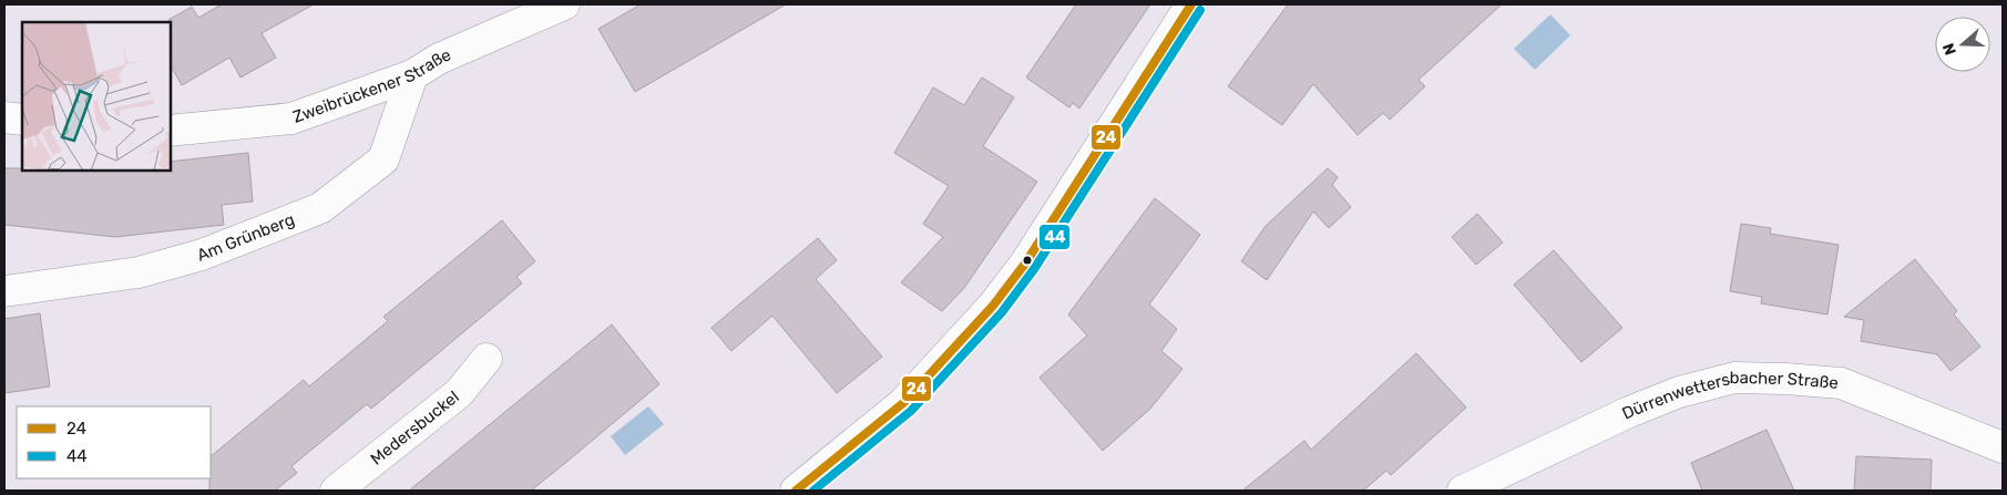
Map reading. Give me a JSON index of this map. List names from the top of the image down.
{
  "streets": {
    "street": [
      "Zweibrückener Straße",
      "Am Grünberg",
      "Dürrenwettersbacher Straße",
      "Medersbuckel"
    ]
  },
  "crossings": [
    ["Zweibrückener Straße", "Am Grünberg"]
  ],
  "lines": ["transit line 24", "transit line 44"],
  "legend": ["24", "44"],
  "north": "left"
}
